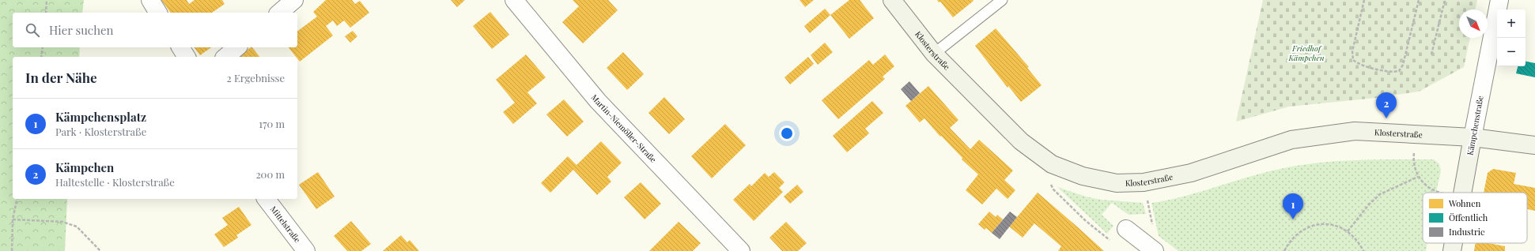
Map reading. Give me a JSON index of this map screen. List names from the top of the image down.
{
  "streets": {
    "main road": ["Klosterstraße", "Kämpchenstraße"],
    "street": ["Martin-Niemöller-Straße", "Mittelstraße"]
  },
  "crossings": [
    ["Klosterstraße", "Kämpchenstraße"]
  ],
  "parks": ["Friedhof Kämpchen"],
  "legend": ["Wohnen", "Öffentlich", "Industrie"],
  "north": "bottom right",
  "page": {
    "map_buttons": ["+", "−"],
    "search": "Hier suchen",
    "heading": ["In der Nähe", "2 Ergebnisse"],
    "pins": ["2", "1"],
    "list": [
      {
        "mark": "1",
        "name": "Kämpchensplatz",
        "note": "Park · Klosterstraße",
        "value": "170 m"
      },
      {
        "mark": "2",
        "name": "Kämpchen",
        "note": "Haltestelle · Klosterstraße",
        "value": "200 m"
      }
    ]
  }
}
